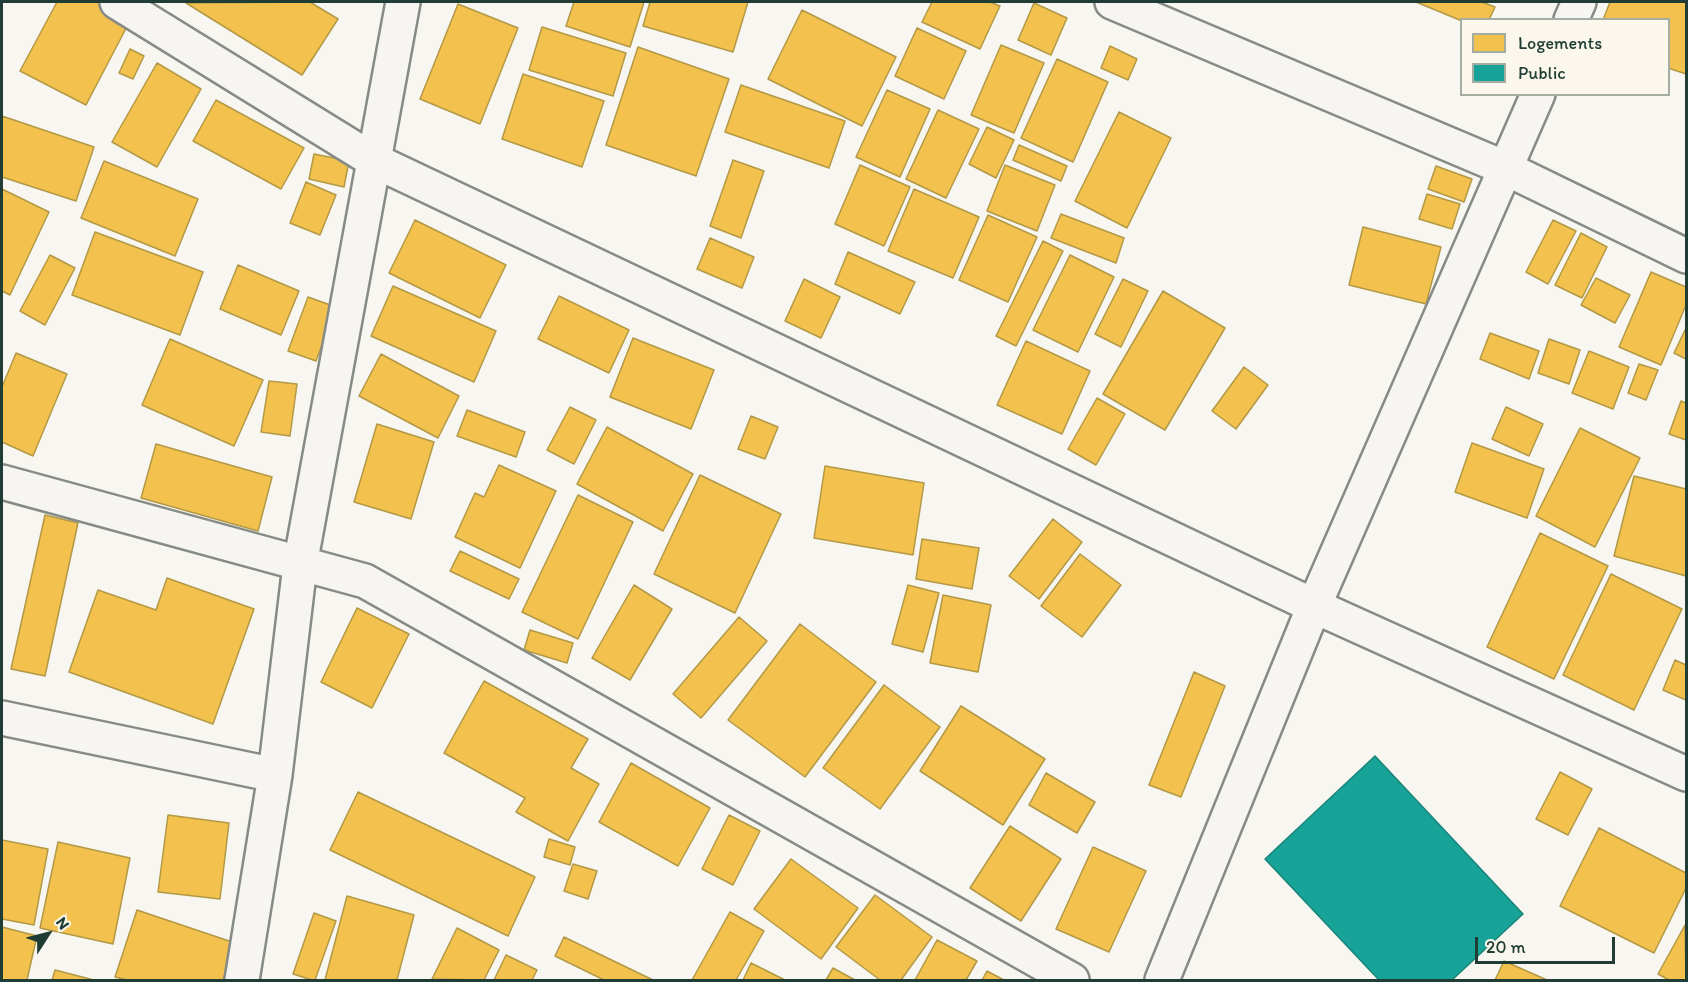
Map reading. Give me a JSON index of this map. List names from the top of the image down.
{
  "legend": ["Logements", "Public"],
  "scale_bar": "20 m",
  "north": "top right"
}
